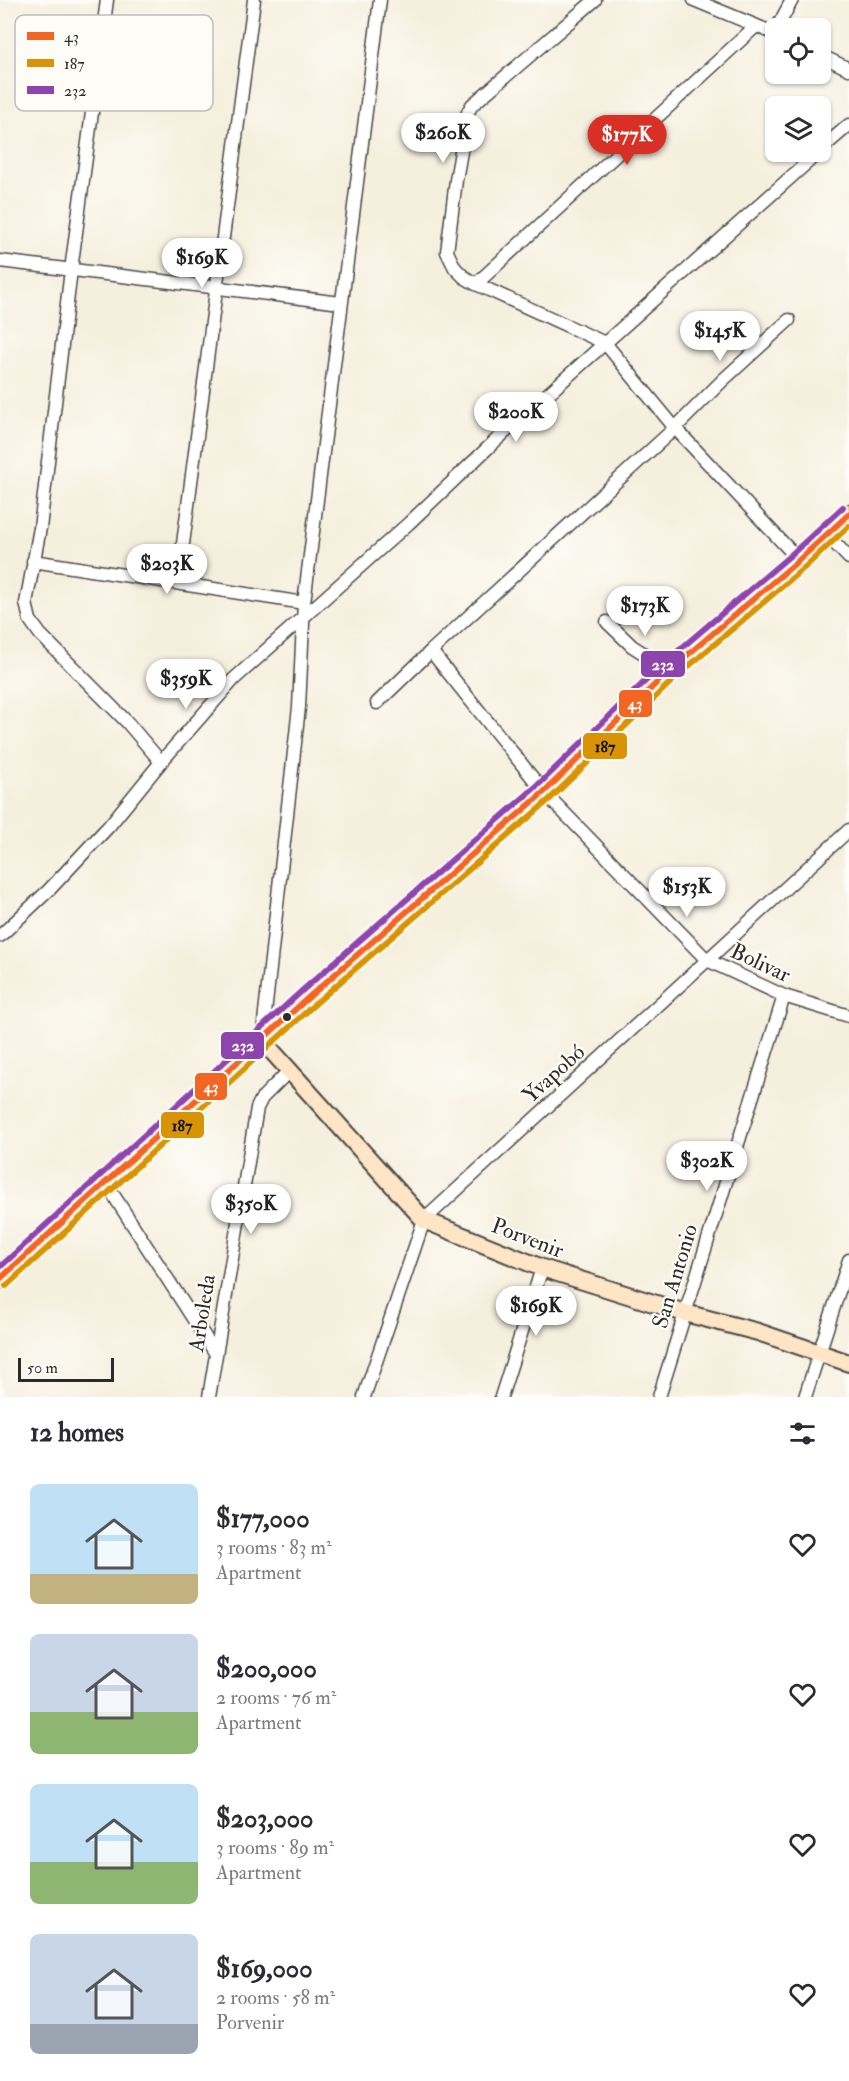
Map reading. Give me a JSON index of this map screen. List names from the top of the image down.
{
  "streets": {
    "street": [
      "Bolivar",
      "Yvapobó",
      "Porvenir",
      "San Antonio",
      "Arboleda"
    ]
  },
  "crossings": [
    ["Bolivar", "Yvapobó"],
    ["Bolivar", "San Antonio"],
    ["Yvapobó", "Porvenir"],
    ["Porvenir", "San Antonio"],
    ["Porvenir", "Arboleda"]
  ],
  "lines": ["transit line 232", "transit line 43", "transit line 187"],
  "legend": ["43", "187", "232"],
  "scale_bar": "50 m",
  "page": {
    "price": [
      "$260K",
      "$177K",
      "$169K",
      "$145K",
      "$200K",
      "$203K",
      "$173K",
      "$359K",
      "$153K",
      "$302K",
      "$350K",
      "$169K"
    ],
    "scale": "50 m",
    "heading": "12 homes",
    "list": [
      {
        "name": "$177,000",
        "note": "3 rooms · 83 m² · Apartment"
      },
      {
        "name": "$200,000",
        "note": "2 rooms · 76 m² · Apartment"
      },
      {
        "name": "$203,000",
        "note": "3 rooms · 89 m² · Apartment"
      },
      {
        "name": "$169,000",
        "note": "2 rooms · 58 m² · Porvenir"
      }
    ]
  }
}
